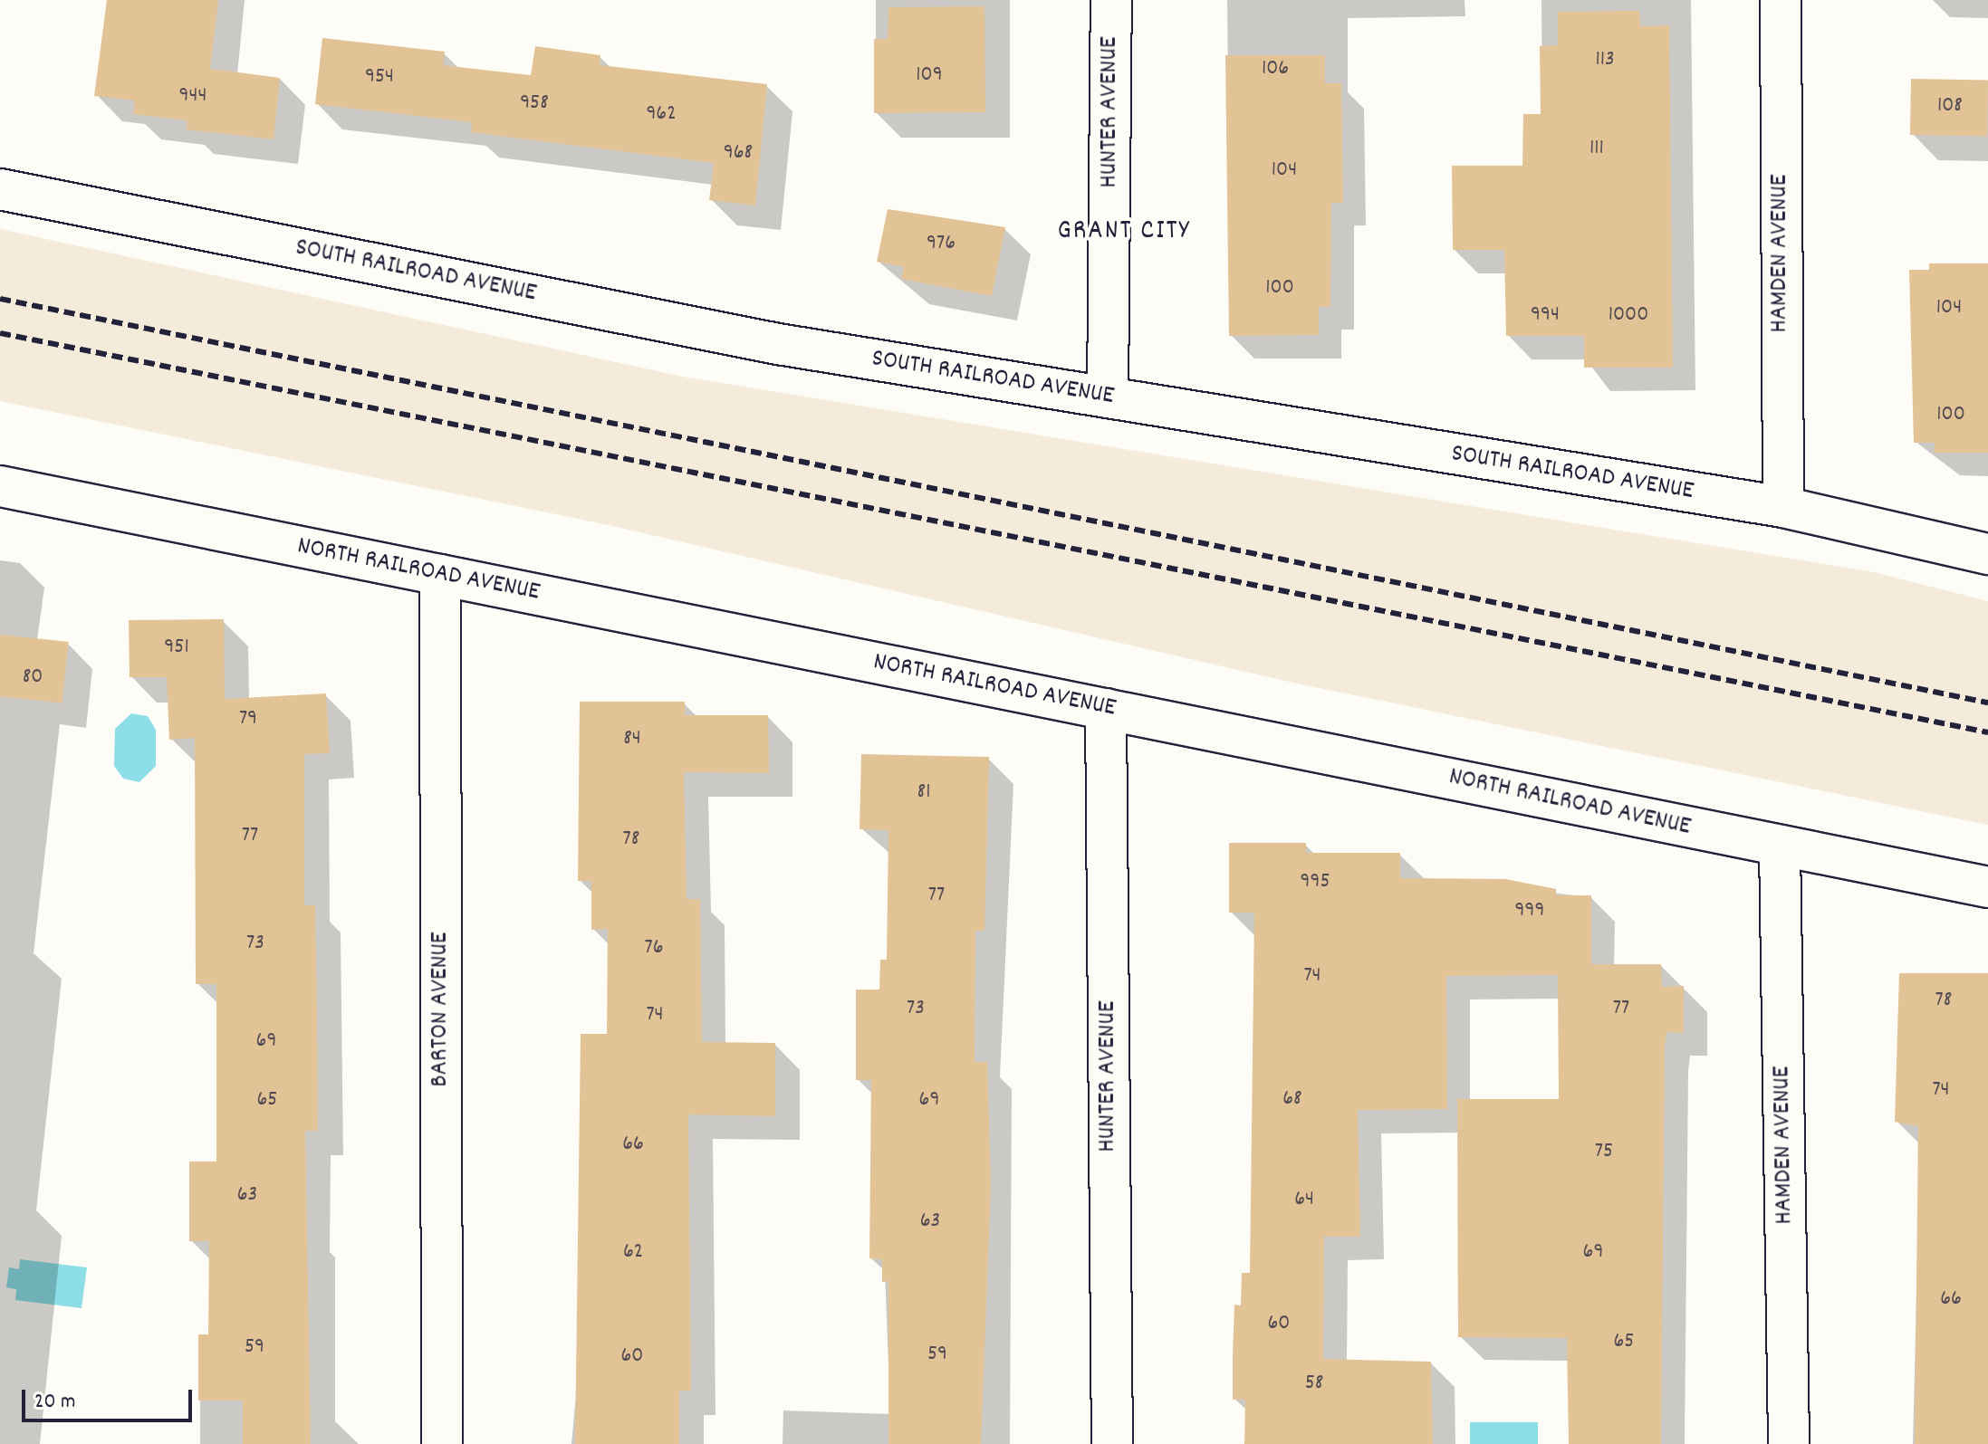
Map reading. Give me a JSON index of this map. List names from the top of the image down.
{
  "streets": {
    "street": [
      "HUNTER AVENUE",
      "HAMDEN AVENUE",
      "SOUTH RAILROAD AVENUE",
      "NORTH RAILROAD AVENUE",
      "BARTON AVENUE"
    ]
  },
  "crossings": [
    ["HUNTER AVENUE", "SOUTH RAILROAD AVENUE"],
    ["HUNTER AVENUE", "NORTH RAILROAD AVENUE"],
    ["HAMDEN AVENUE", "SOUTH RAILROAD AVENUE"],
    ["HAMDEN AVENUE", "NORTH RAILROAD AVENUE"],
    ["NORTH RAILROAD AVENUE", "BARTON AVENUE"]
  ],
  "districts": ["GRANT CITY"],
  "house_numbers": [
    "113",
    "106",
    "109",
    "954",
    "944",
    "958",
    "108",
    "962",
    "111",
    "968",
    "104",
    "976",
    "100",
    "104",
    "994",
    "1000",
    "100",
    "951",
    "80",
    "79",
    "84",
    "81",
    "77",
    "78",
    "995",
    "77",
    "999",
    "73",
    "76",
    "74",
    "78",
    "73",
    "77",
    "74",
    "69",
    "74",
    "68",
    "65",
    "69",
    "66",
    "75",
    "63",
    "64",
    "63",
    "62",
    "69",
    "66",
    "60",
    "65",
    "59",
    "59",
    "60",
    "58"
  ],
  "scale_bar": "20 m"
}
